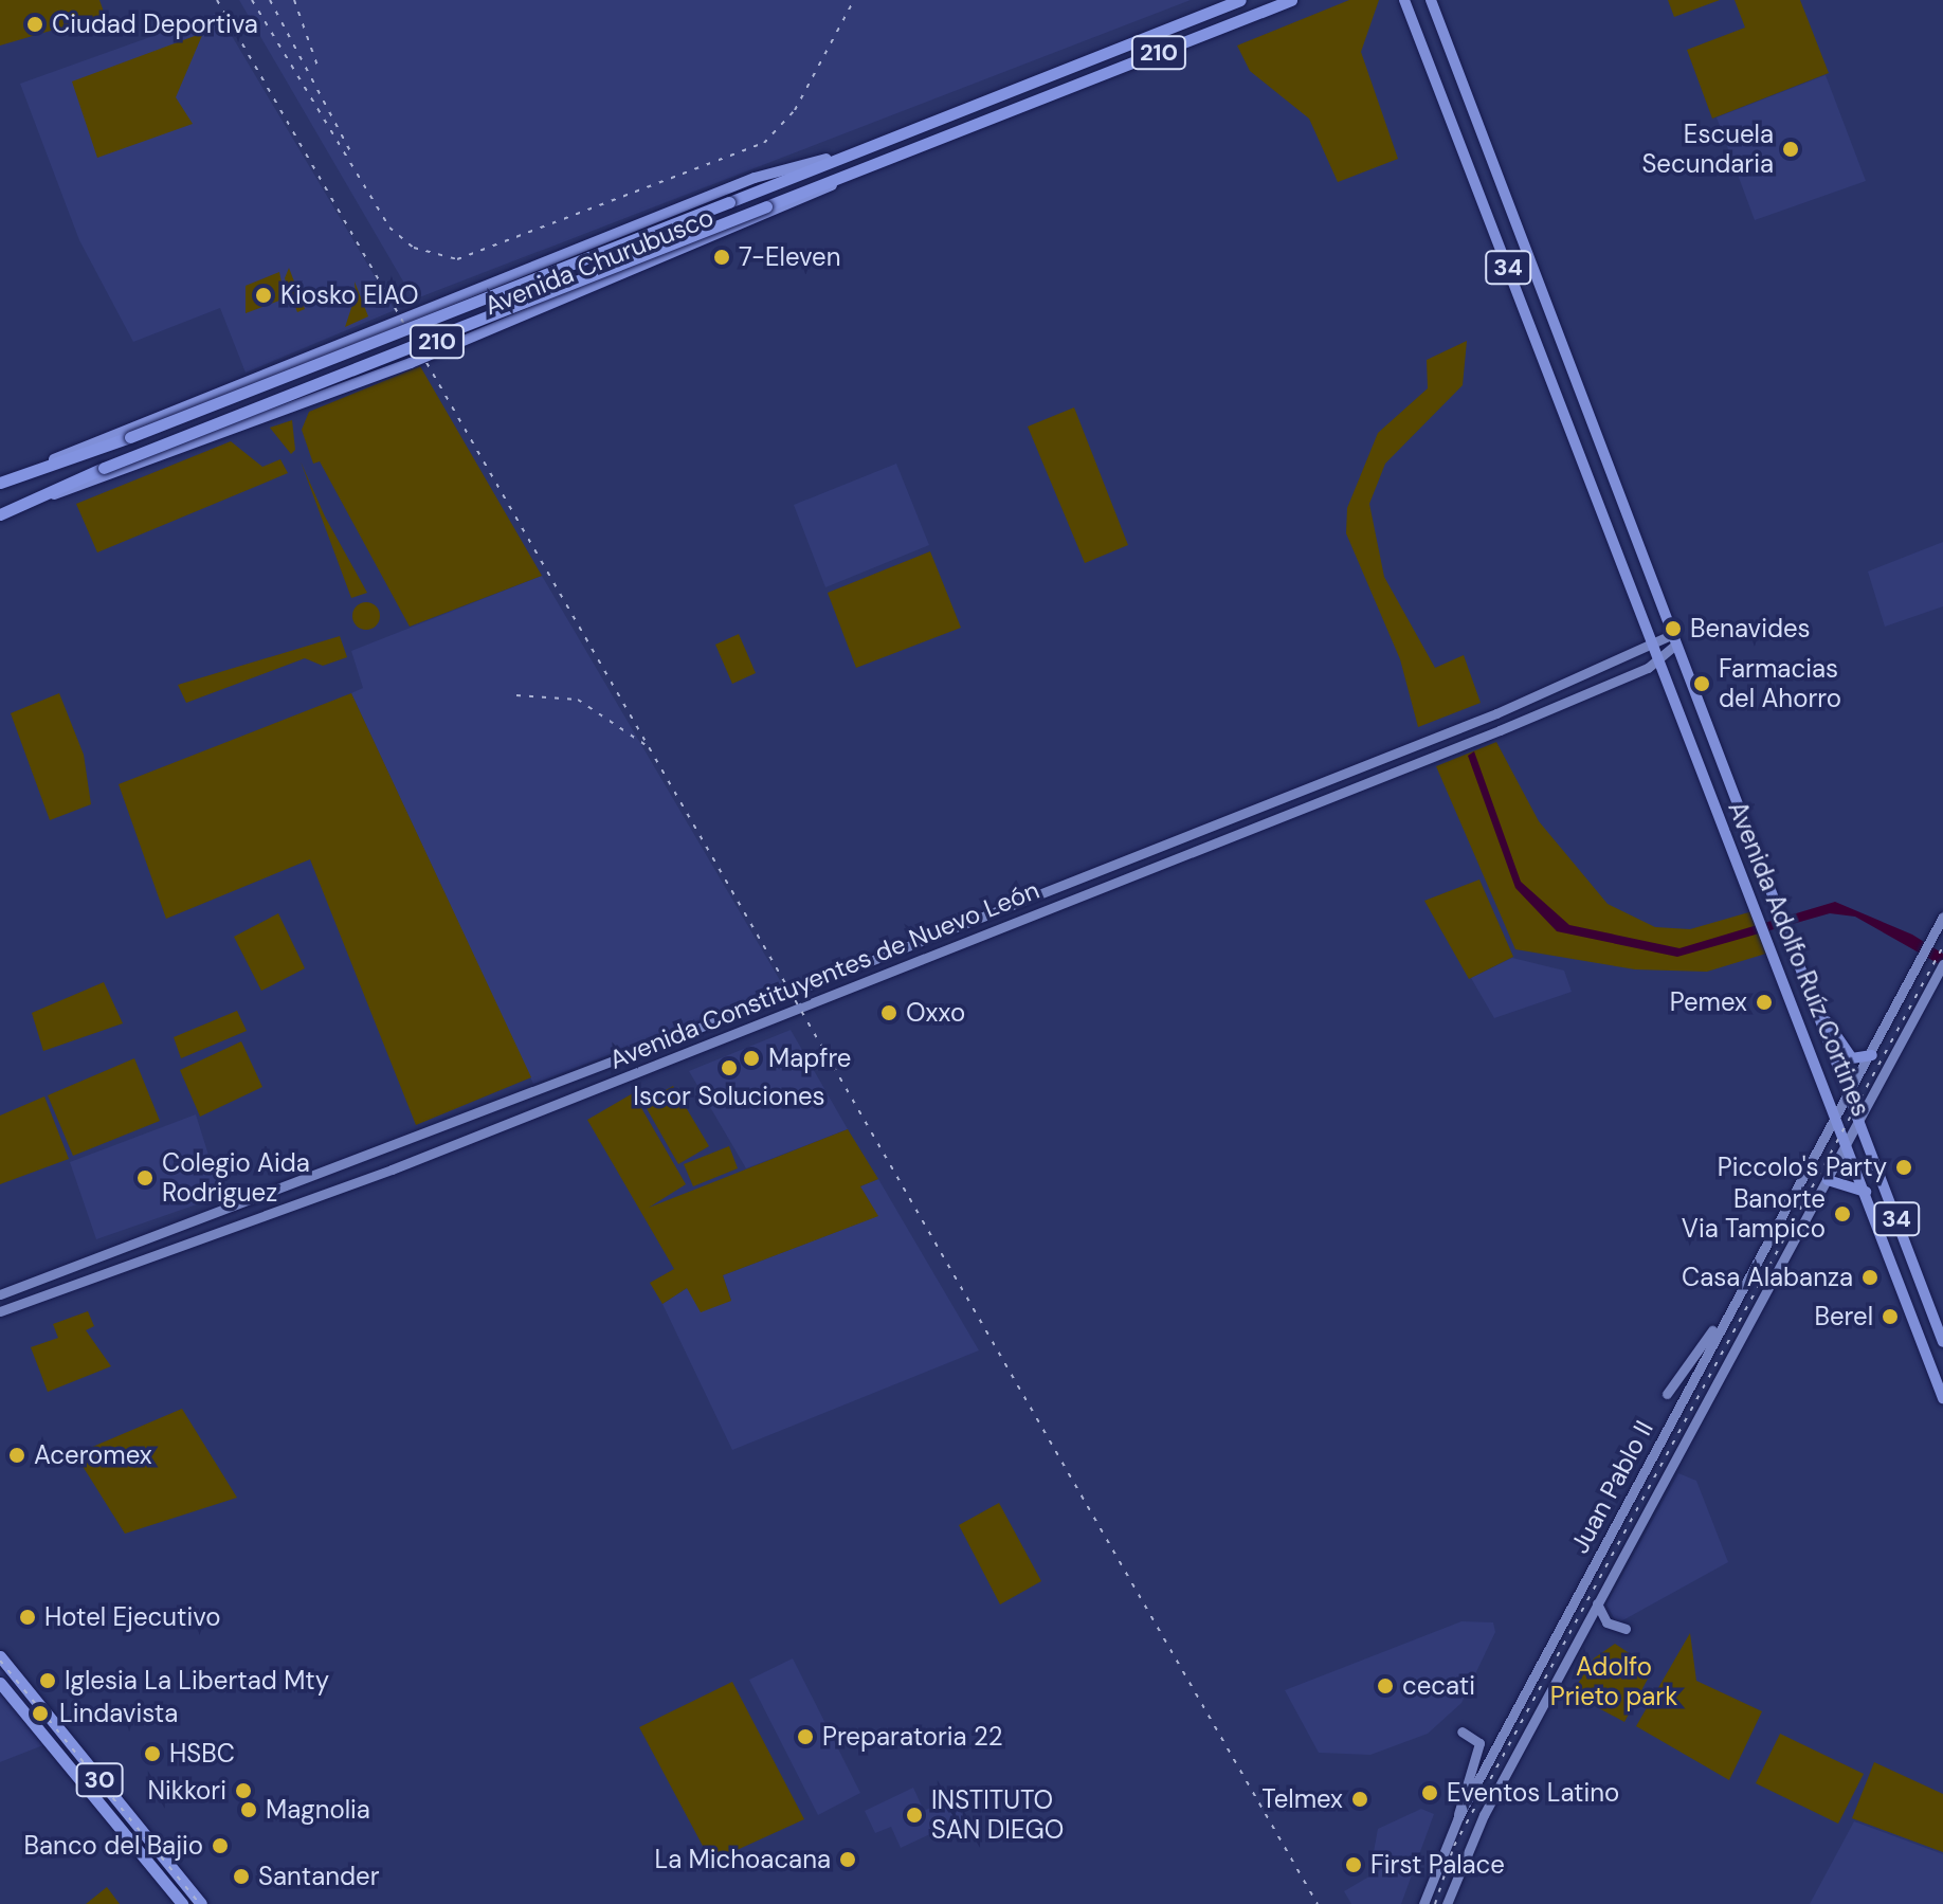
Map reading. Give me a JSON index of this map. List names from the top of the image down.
{
  "streets": {
    "highway": ["210", "Avenida Churubusco", "30"],
    "main road": [
      "34",
      "Avenida Adolfo Ruíz Cortines",
      "Avenida Constituyentes de Nuevo León",
      "Juan Pablo II"
    ]
  },
  "crossings": [
    ["Avenida Adolfo Ruíz Cortines", "Avenida Constituyentes de Nuevo León"],
    ["Avenida Adolfo Ruíz Cortines", "Juan Pablo II"]
  ],
  "parks": ["Adolfo Prieto park"],
  "places": [
    "Ciudad Deportiva",
    "Escuela Secundaria",
    "7-Eleven",
    "Kiosko EIAO",
    "Benavides",
    "Farmacias del Ahorro",
    "Pemex",
    "Oxxo",
    "Mapfre",
    "Iscor Soluciones",
    "Piccolo's Party",
    "Colegio Aida Rodriguez",
    "Banorte Via Tampico",
    "Casa Alabanza",
    "Berel",
    "Aceromex",
    "Hotel Ejecutivo",
    "Iglesia La Libertad Mty",
    "cecati",
    "Lindavista",
    "Preparatoria 22",
    "HSBC",
    "Nikkori",
    "Eventos Latino",
    "Telmex",
    "Magnolia",
    "INSTITUTO SAN DIEGO",
    "Banco del Bajio",
    "La Michoacana",
    "First Palace",
    "Santander"
  ]
}
